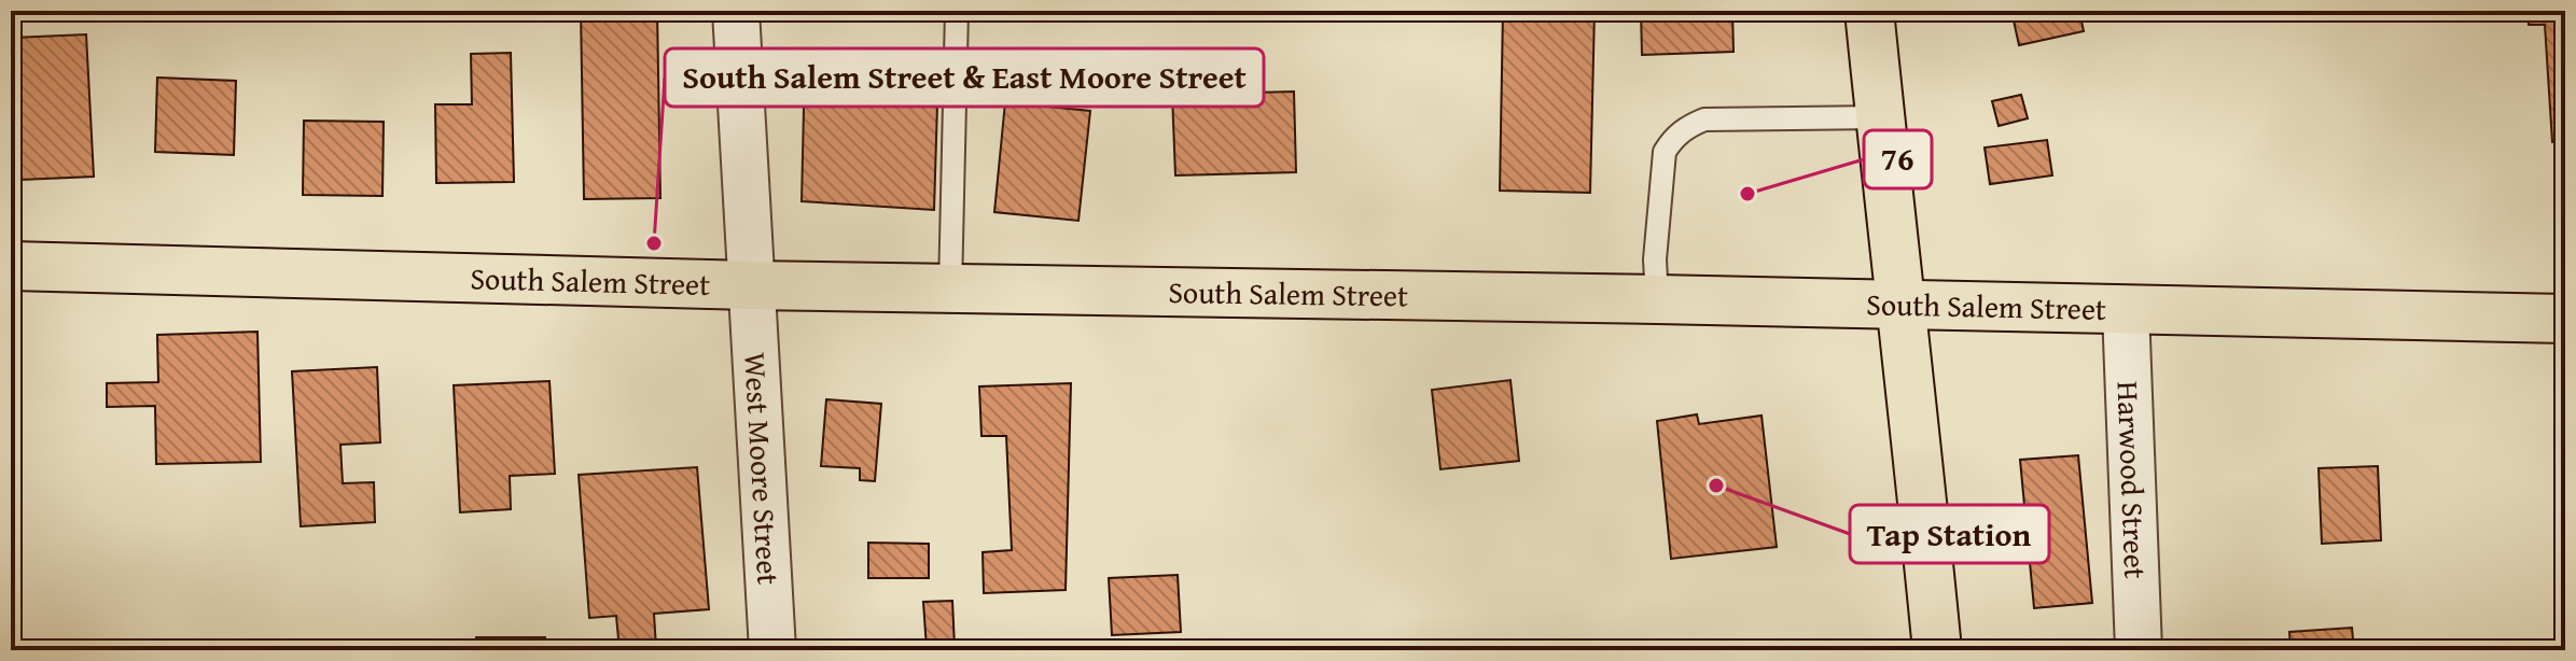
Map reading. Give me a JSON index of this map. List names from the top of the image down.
{
  "streets": {
    "main road": ["South Salem Street"],
    "street": ["West Moore Street", "Harwood Street"]
  },
  "crossings": [
    ["South Salem Street", "West Moore Street"],
    ["South Salem Street", "Harwood Street"]
  ],
  "places": ["76", "South Salem Street & East Moore Street", "Tap Station"]
}
